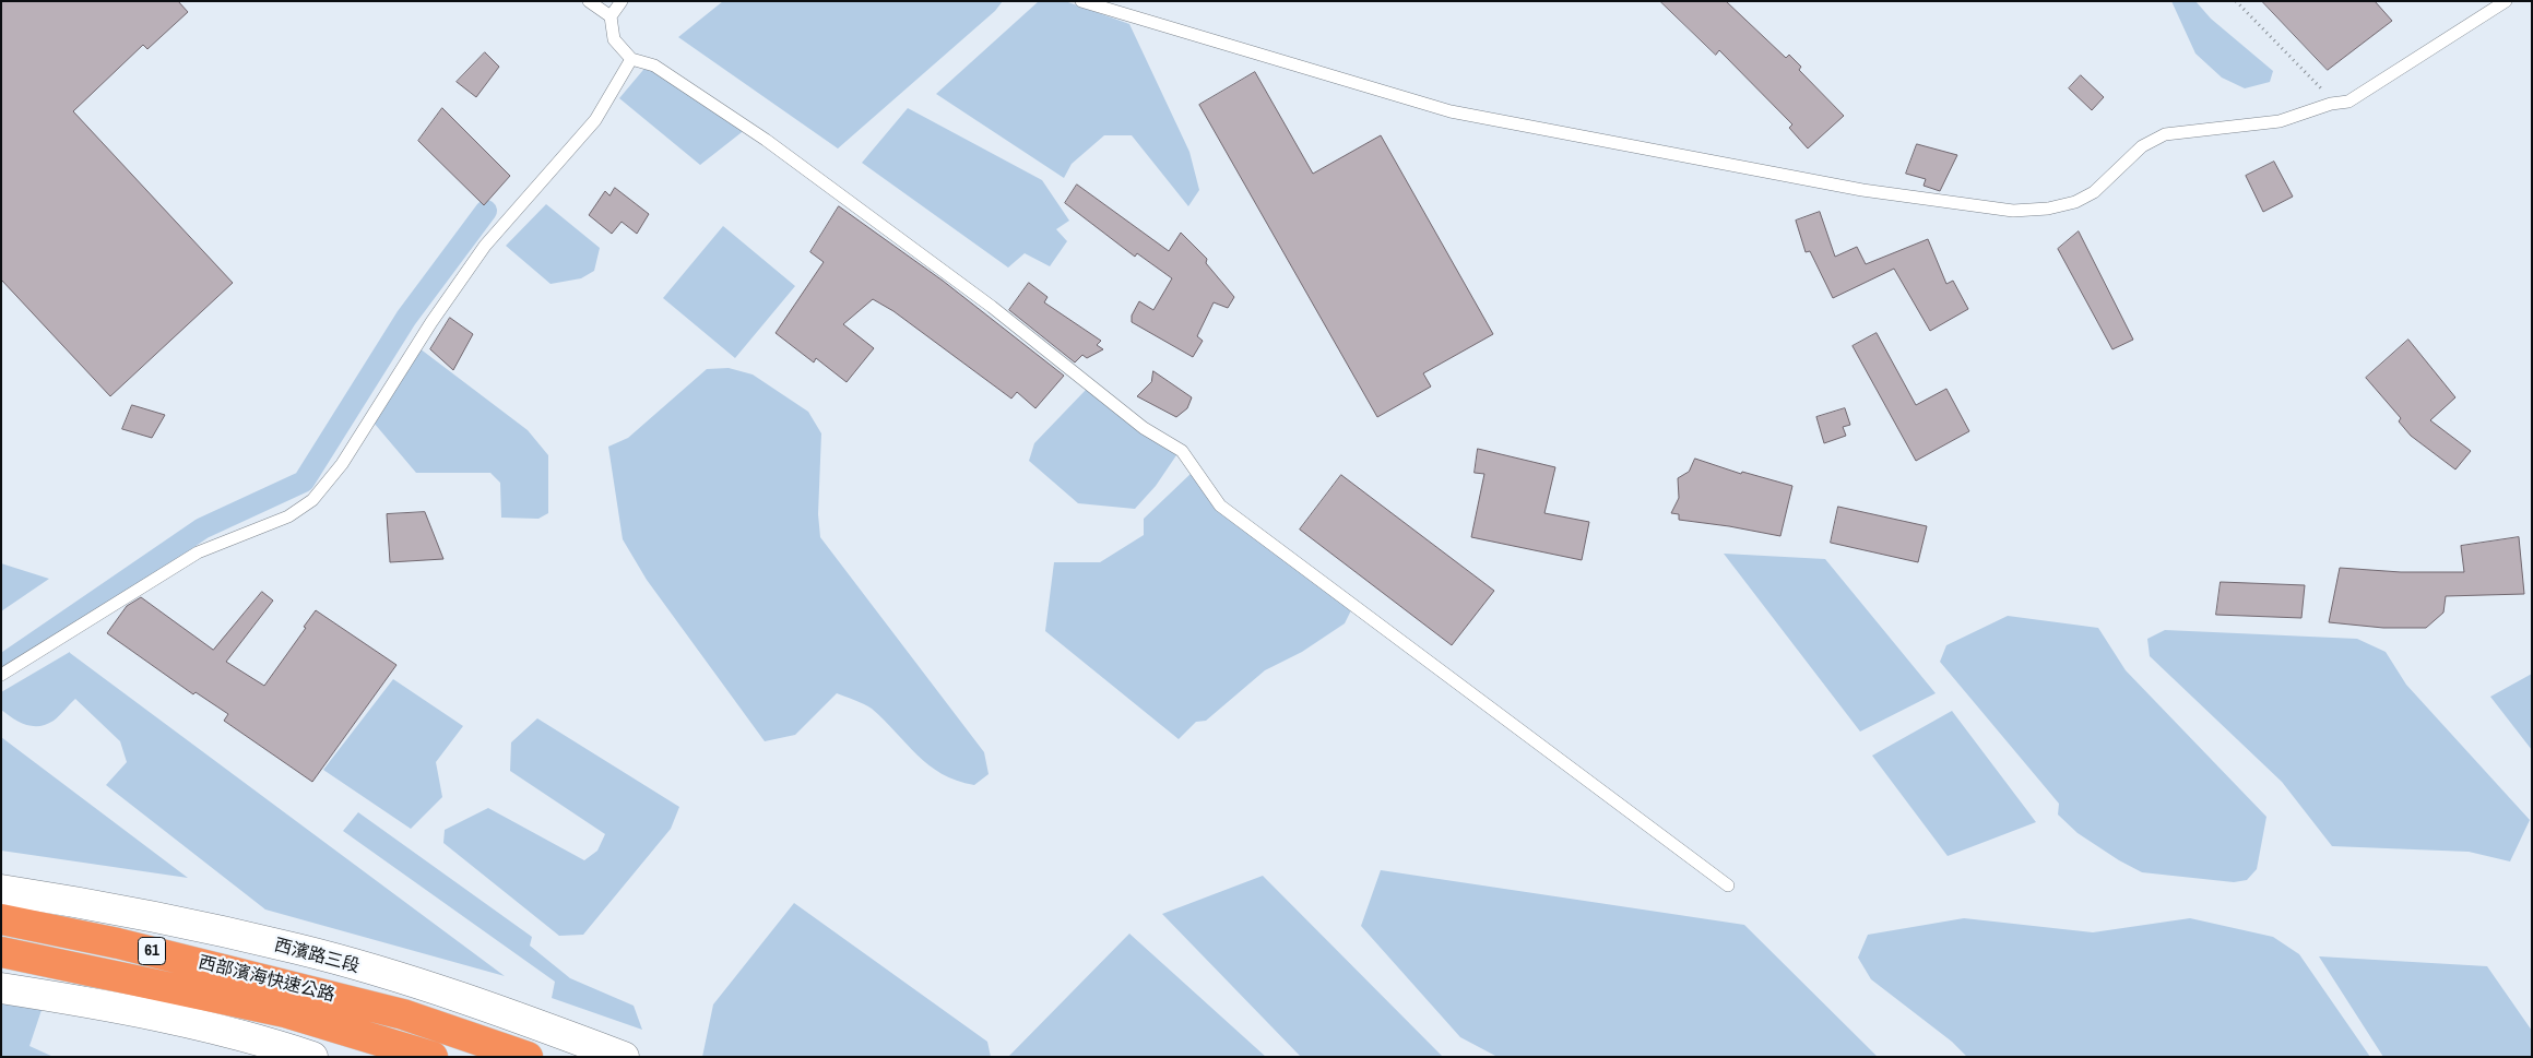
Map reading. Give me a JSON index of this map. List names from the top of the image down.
{
  "streets": {
    "highway": ["61", "西部濱海快速公路"],
    "street": ["西濱路三段"]
  }
}
